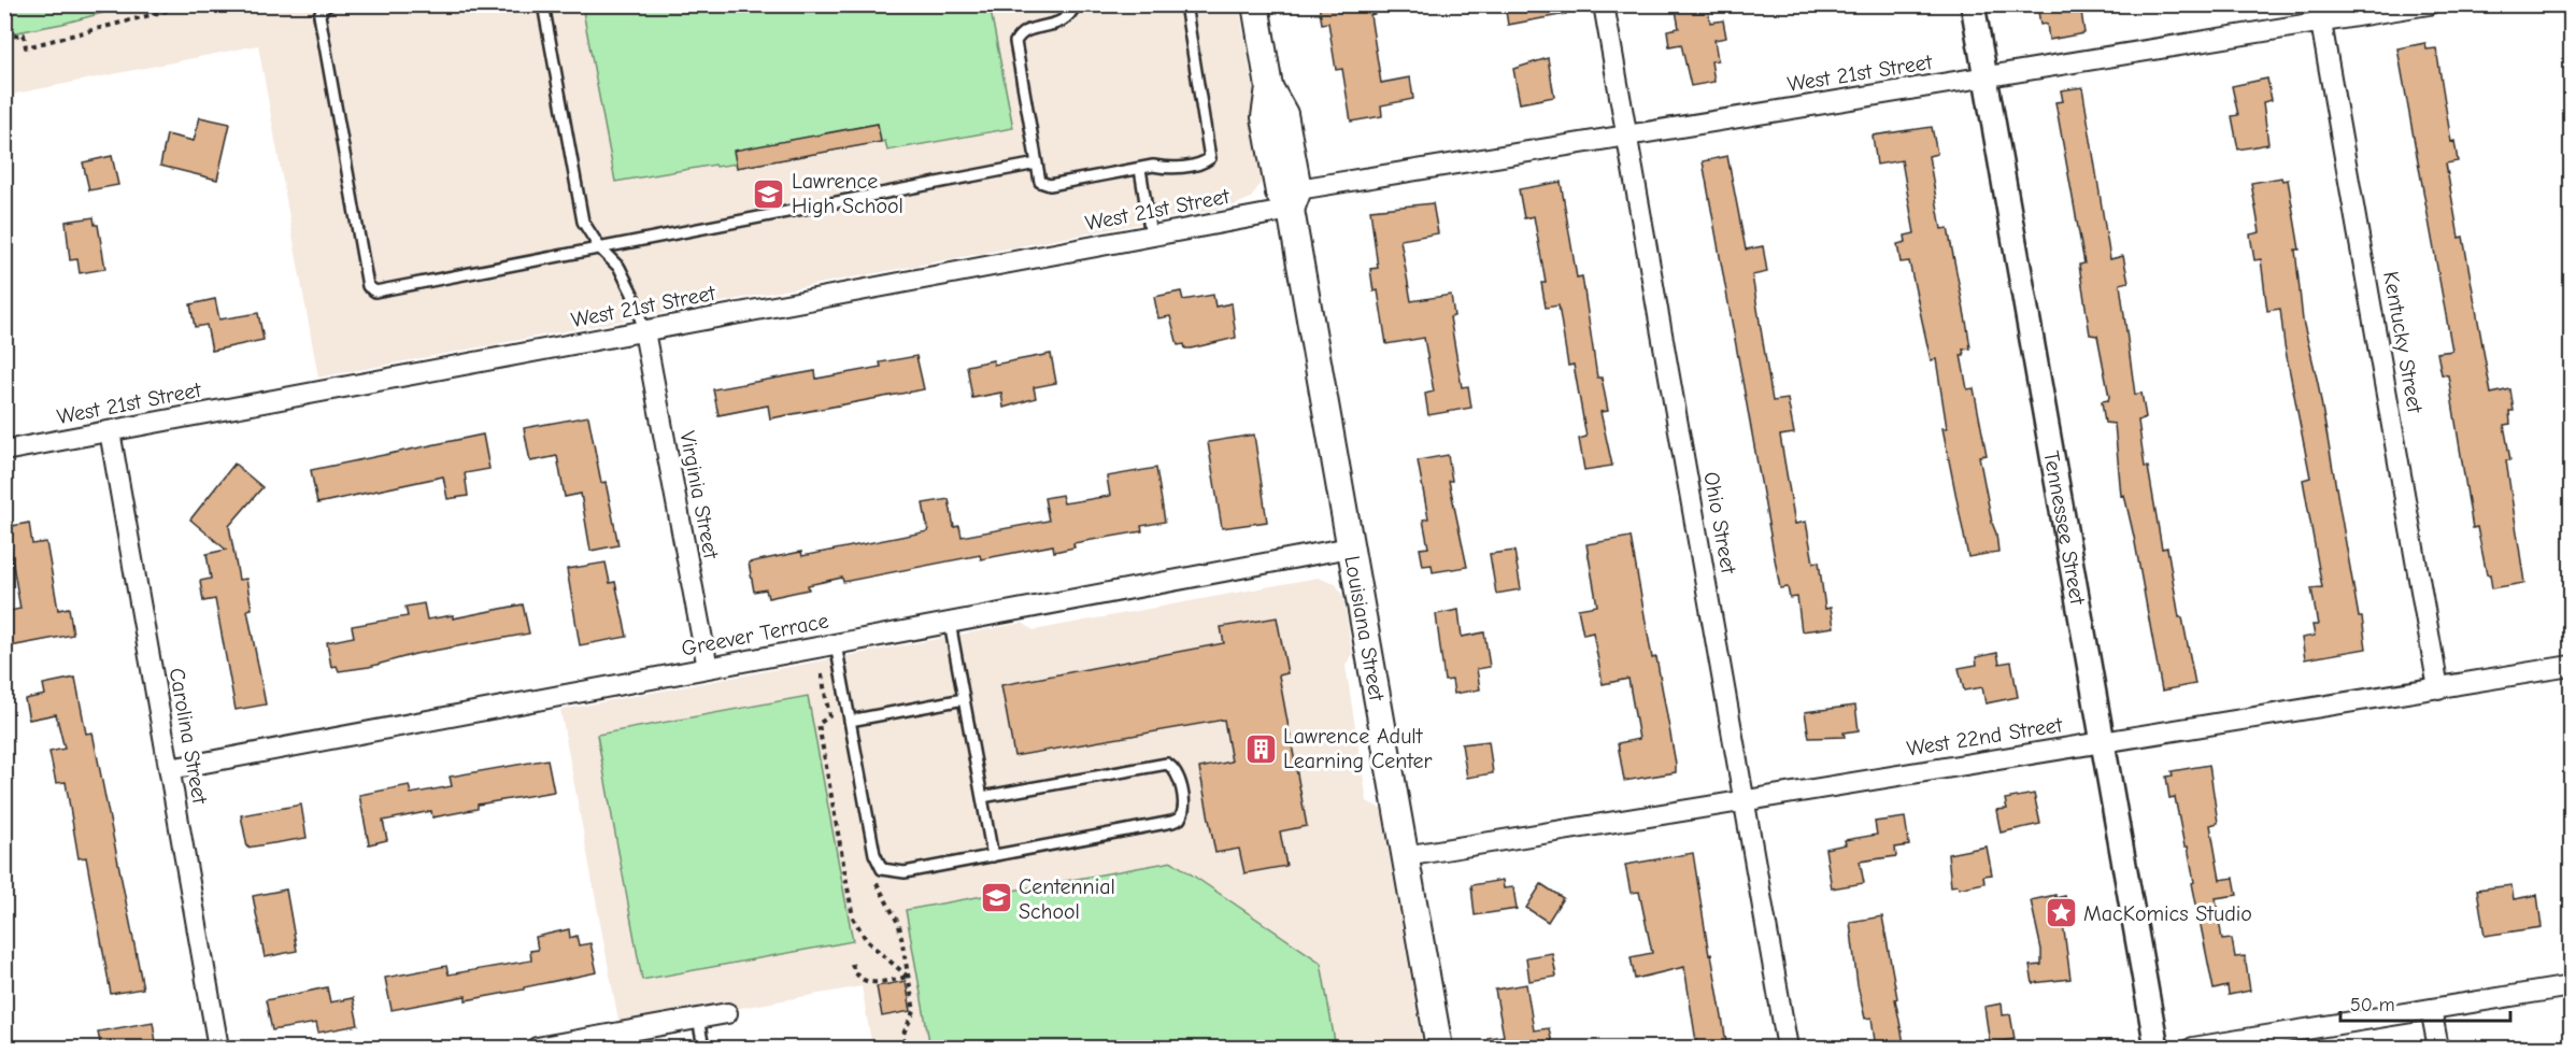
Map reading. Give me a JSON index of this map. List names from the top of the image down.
{
  "streets": {
    "main road": ["Louisiana Street"],
    "street": [
      "West 21st Street",
      "Kentucky Street",
      "Virginia Street",
      "Ohio Street",
      "Tennessee Street",
      "Greever Terrace",
      "Carolina Street",
      "West 22nd Street"
    ]
  },
  "crossings": [
    ["West 21st Street", "Kentucky Street"],
    ["West 21st Street", "Virginia Street"],
    ["West 21st Street", "Ohio Street"],
    ["West 21st Street", "Tennessee Street"],
    ["West 21st Street", "Louisiana Street"],
    ["West 21st Street", "Carolina Street"],
    ["Kentucky Street", "West 22nd Street"],
    ["Virginia Street", "Greever Terrace"],
    ["Ohio Street", "West 22nd Street"],
    ["Tennessee Street", "West 22nd Street"],
    ["Louisiana Street", "Greever Terrace"],
    ["Louisiana Street", "West 22nd Street"],
    ["Greever Terrace", "Carolina Street"]
  ],
  "places": {
    "school or university": ["Lawrence High School", "Centennial School"],
    "building": ["Lawrence Adult Learning Center"],
    "place": ["MacKomics Studio"]
  },
  "scale_bar": "50 m"
}
